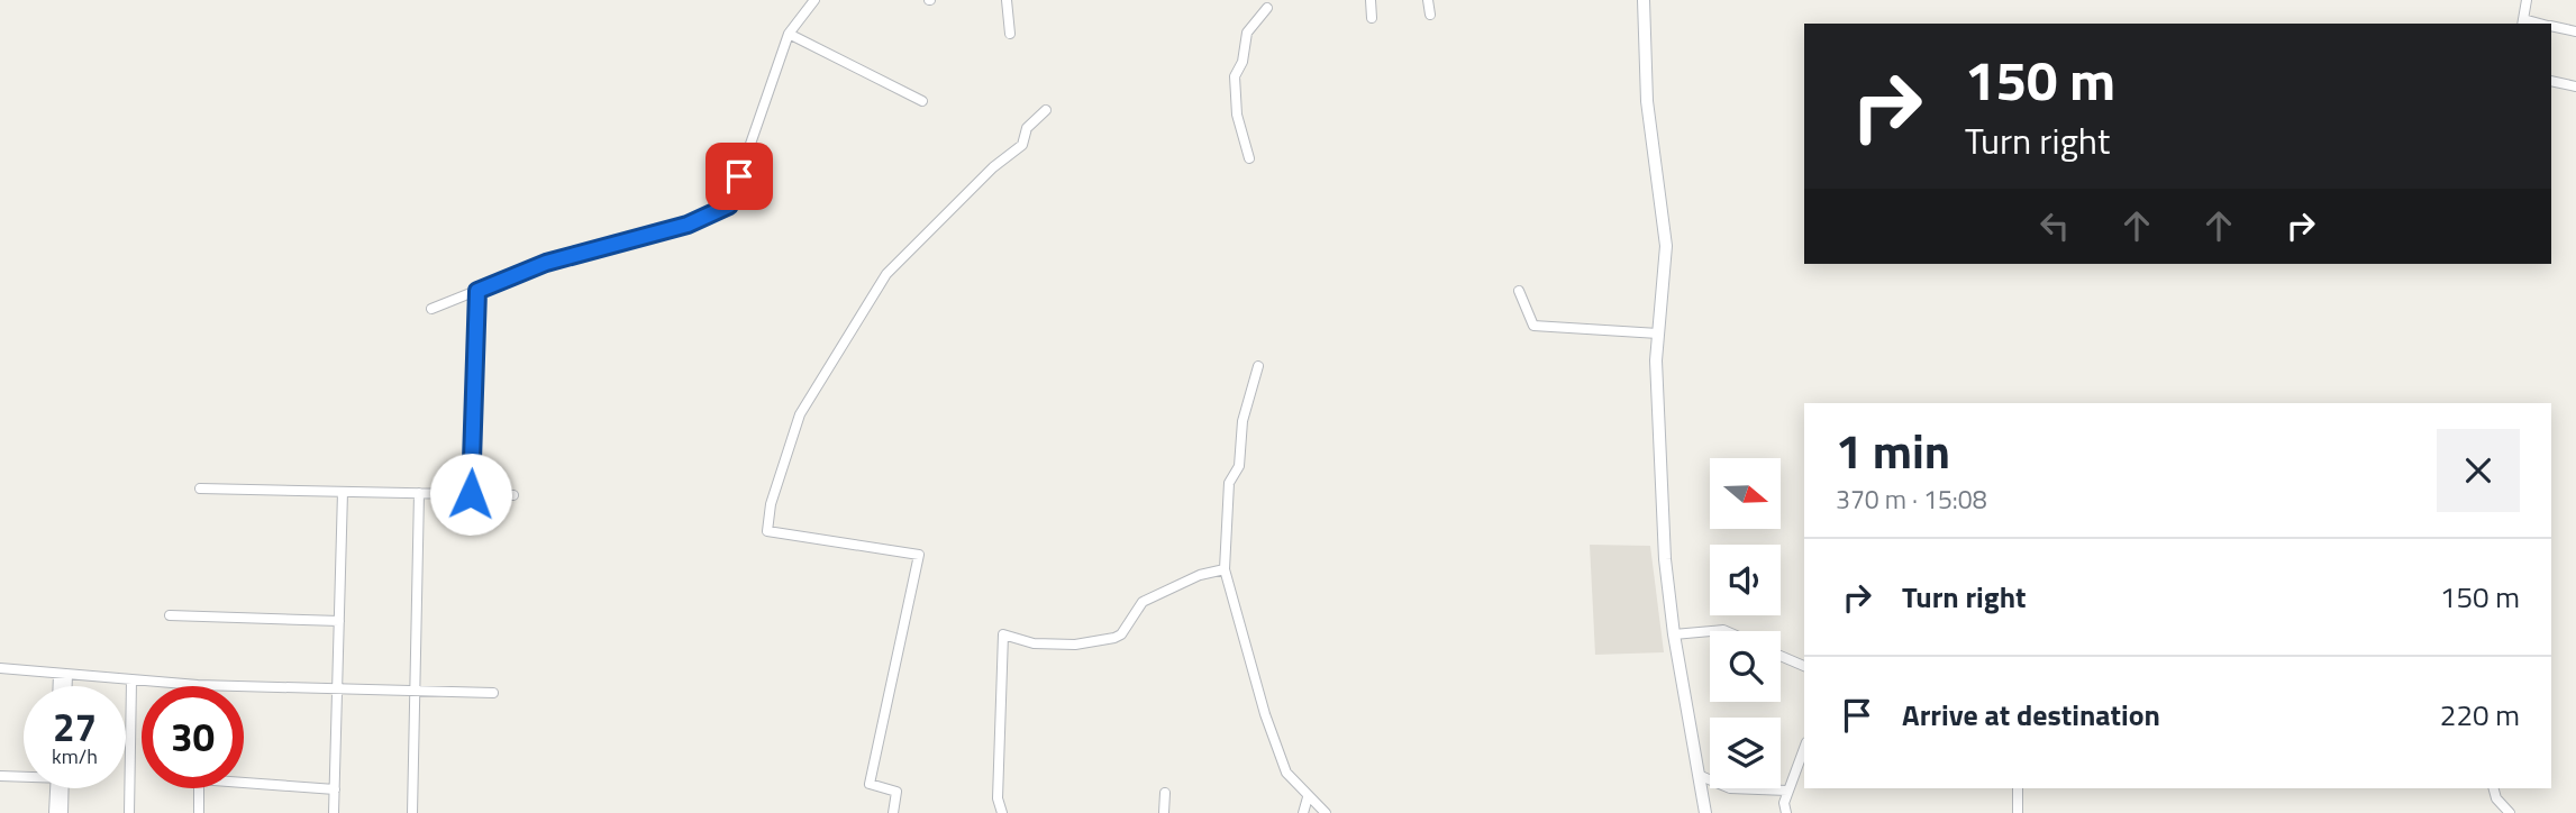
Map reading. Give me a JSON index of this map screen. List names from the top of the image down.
{
  "north": "right",
  "page": {
    "turn": ["150 m", "Turn right"],
    "heading": ["1 min", "370 m · 15:08"],
    "list": [
      {
        "name": "Turn right",
        "value": "150 m"
      },
      {
        "name": "Arrive at destination",
        "value": "220 m"
      }
    ],
    "speed": "27 km/h",
    "limit": "30"
  }
}
